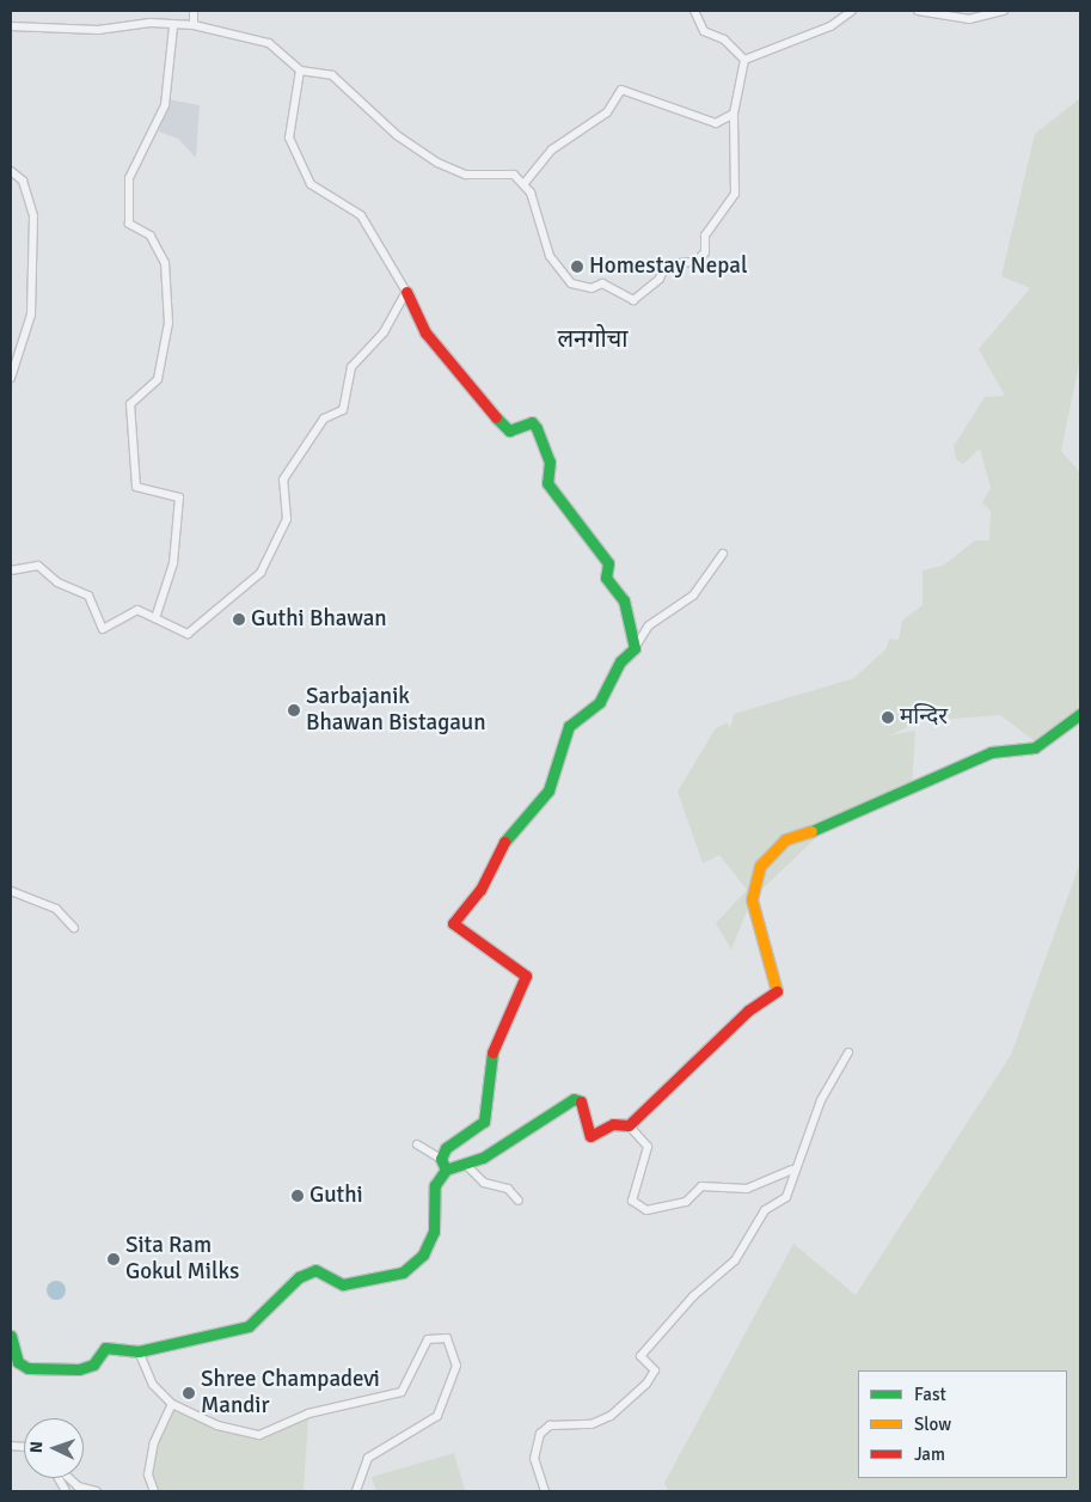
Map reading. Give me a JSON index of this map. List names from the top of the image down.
{
  "districts": ["लनगोचा"],
  "places": [
    "Homestay Nepal",
    "Guthi Bhawan",
    "Sarbajanik Bhawan Bistagaun",
    "मन्दिर",
    "Guthi",
    "Sita Ram Gokul Milks",
    "Shree Champadevi Mandir"
  ],
  "legend": ["Fast", "Slow", "Jam"],
  "north": "left"
}
